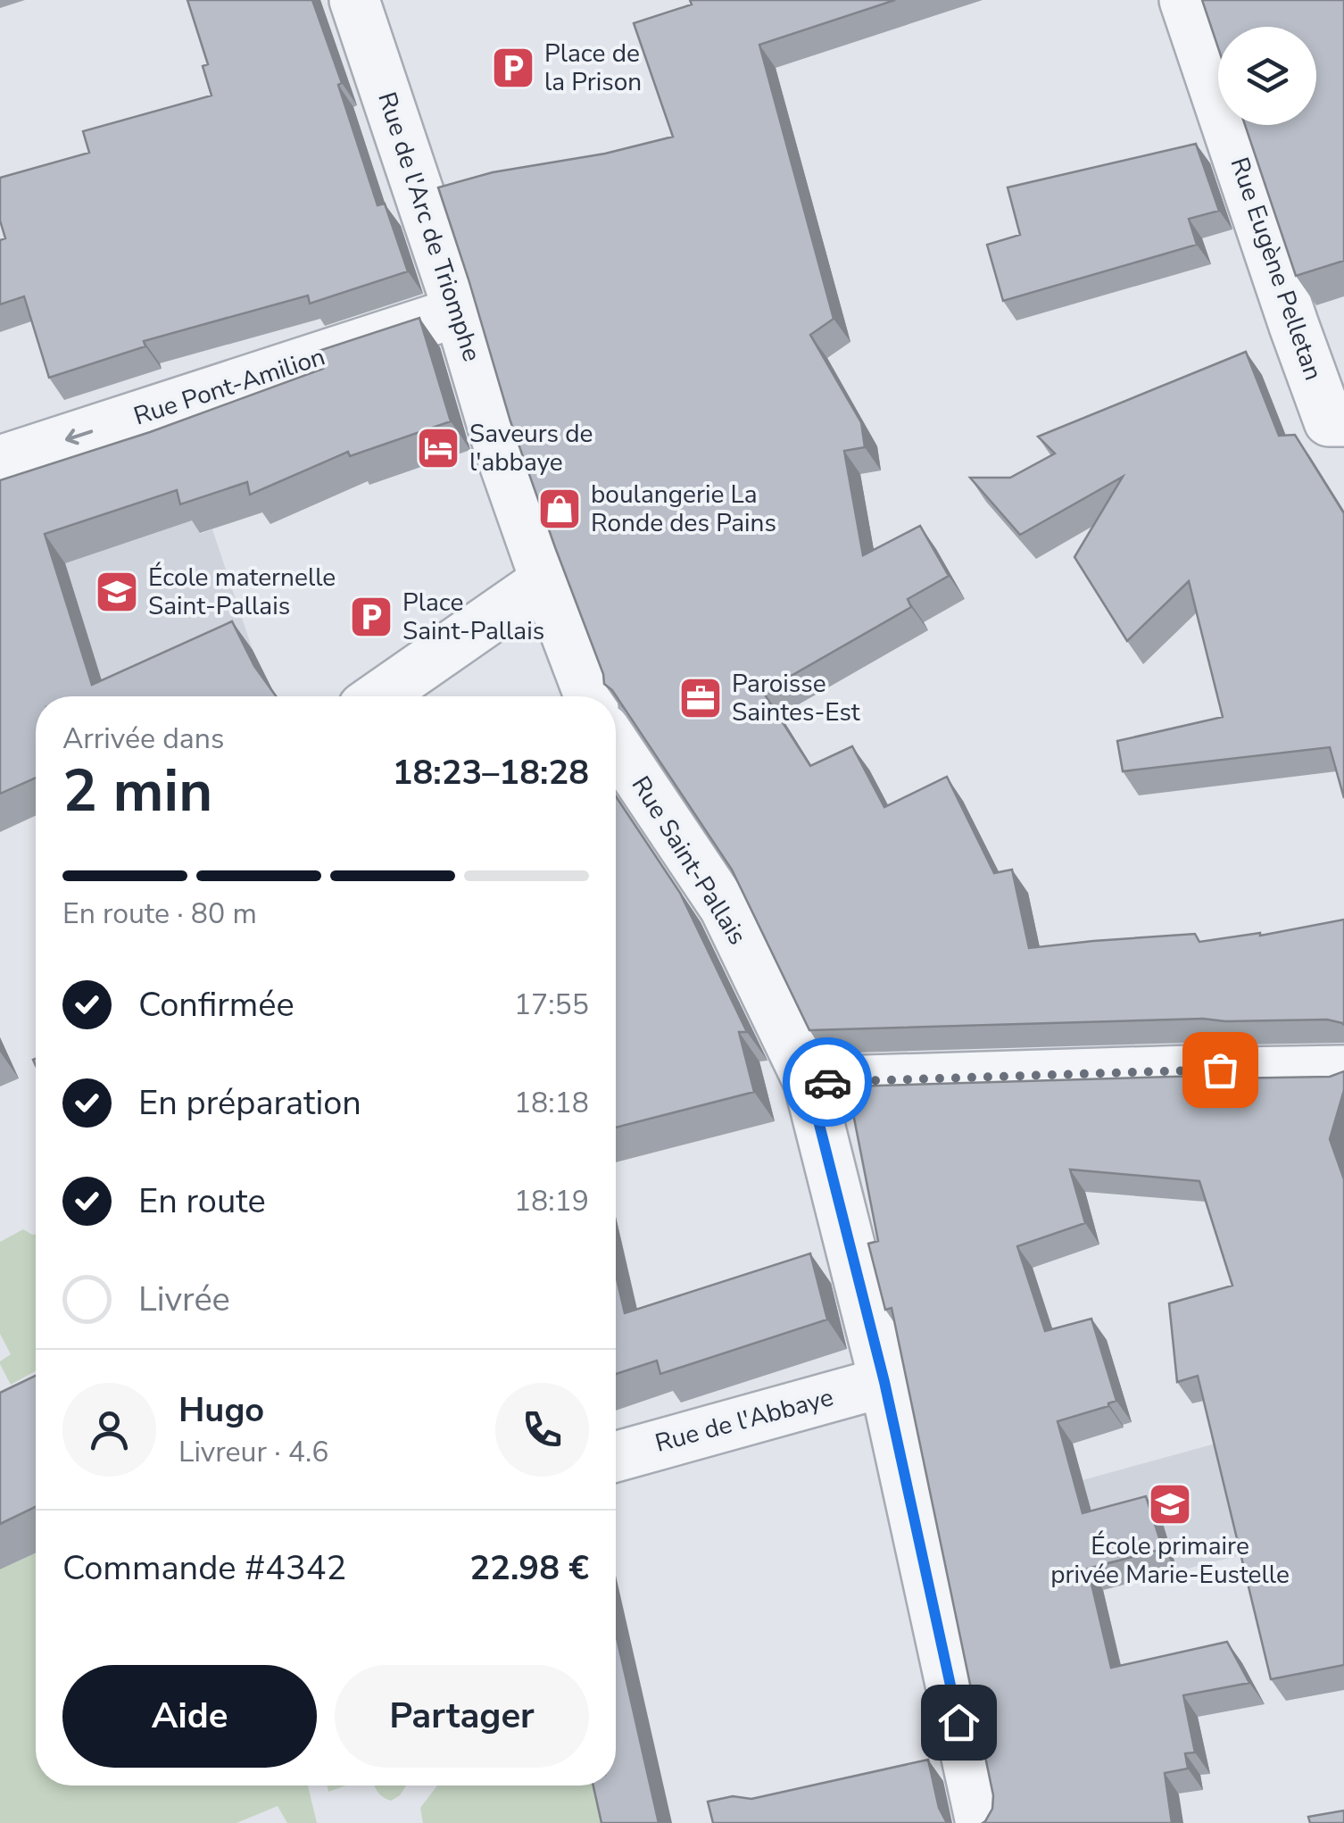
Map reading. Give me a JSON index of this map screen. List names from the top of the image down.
{
  "streets": {
    "street": [
      "Rue de l'Arc de Triomphe",
      "Rue Eugène Pelletan",
      "Rue Pont-Amilion",
      "Rue Saint-Pallais",
      "Rue de l'Abbaye"
    ]
  },
  "crossings": [
    ["Rue de l'Arc de Triomphe", "Rue Pont-Amilion"],
    ["Rue Saint-Pallais", "Rue de l'Abbaye"]
  ],
  "places": {
    "parking": ["Place de la Prison", "Place Saint-Pallais"],
    "hotel": ["Saveurs de l'abbaye"],
    "shop": ["boulangerie La Ronde des Pains"],
    "school or university": ["École maternelle Saint-Pallais", "École primaire privée Marie-Eustelle"],
    "office": ["Paroisse Saintes-Est"]
  },
  "page": {
    "heading": ["2 min", "Arrivée dans", "18:23–18:28"],
    "panel": [
      "Hugo",
      "Livreur · 4.6",
      "Commande #4342",
      "22.98 €"
    ],
    "bar": "En route · 80 m",
    "list": [
      ["Confirmée", "17:55"],
      ["En préparation", "18:18"],
      ["En route", "18:19"],
      "Livrée"
    ],
    "buttons": ["Aide", "Partager"]
  }
}
